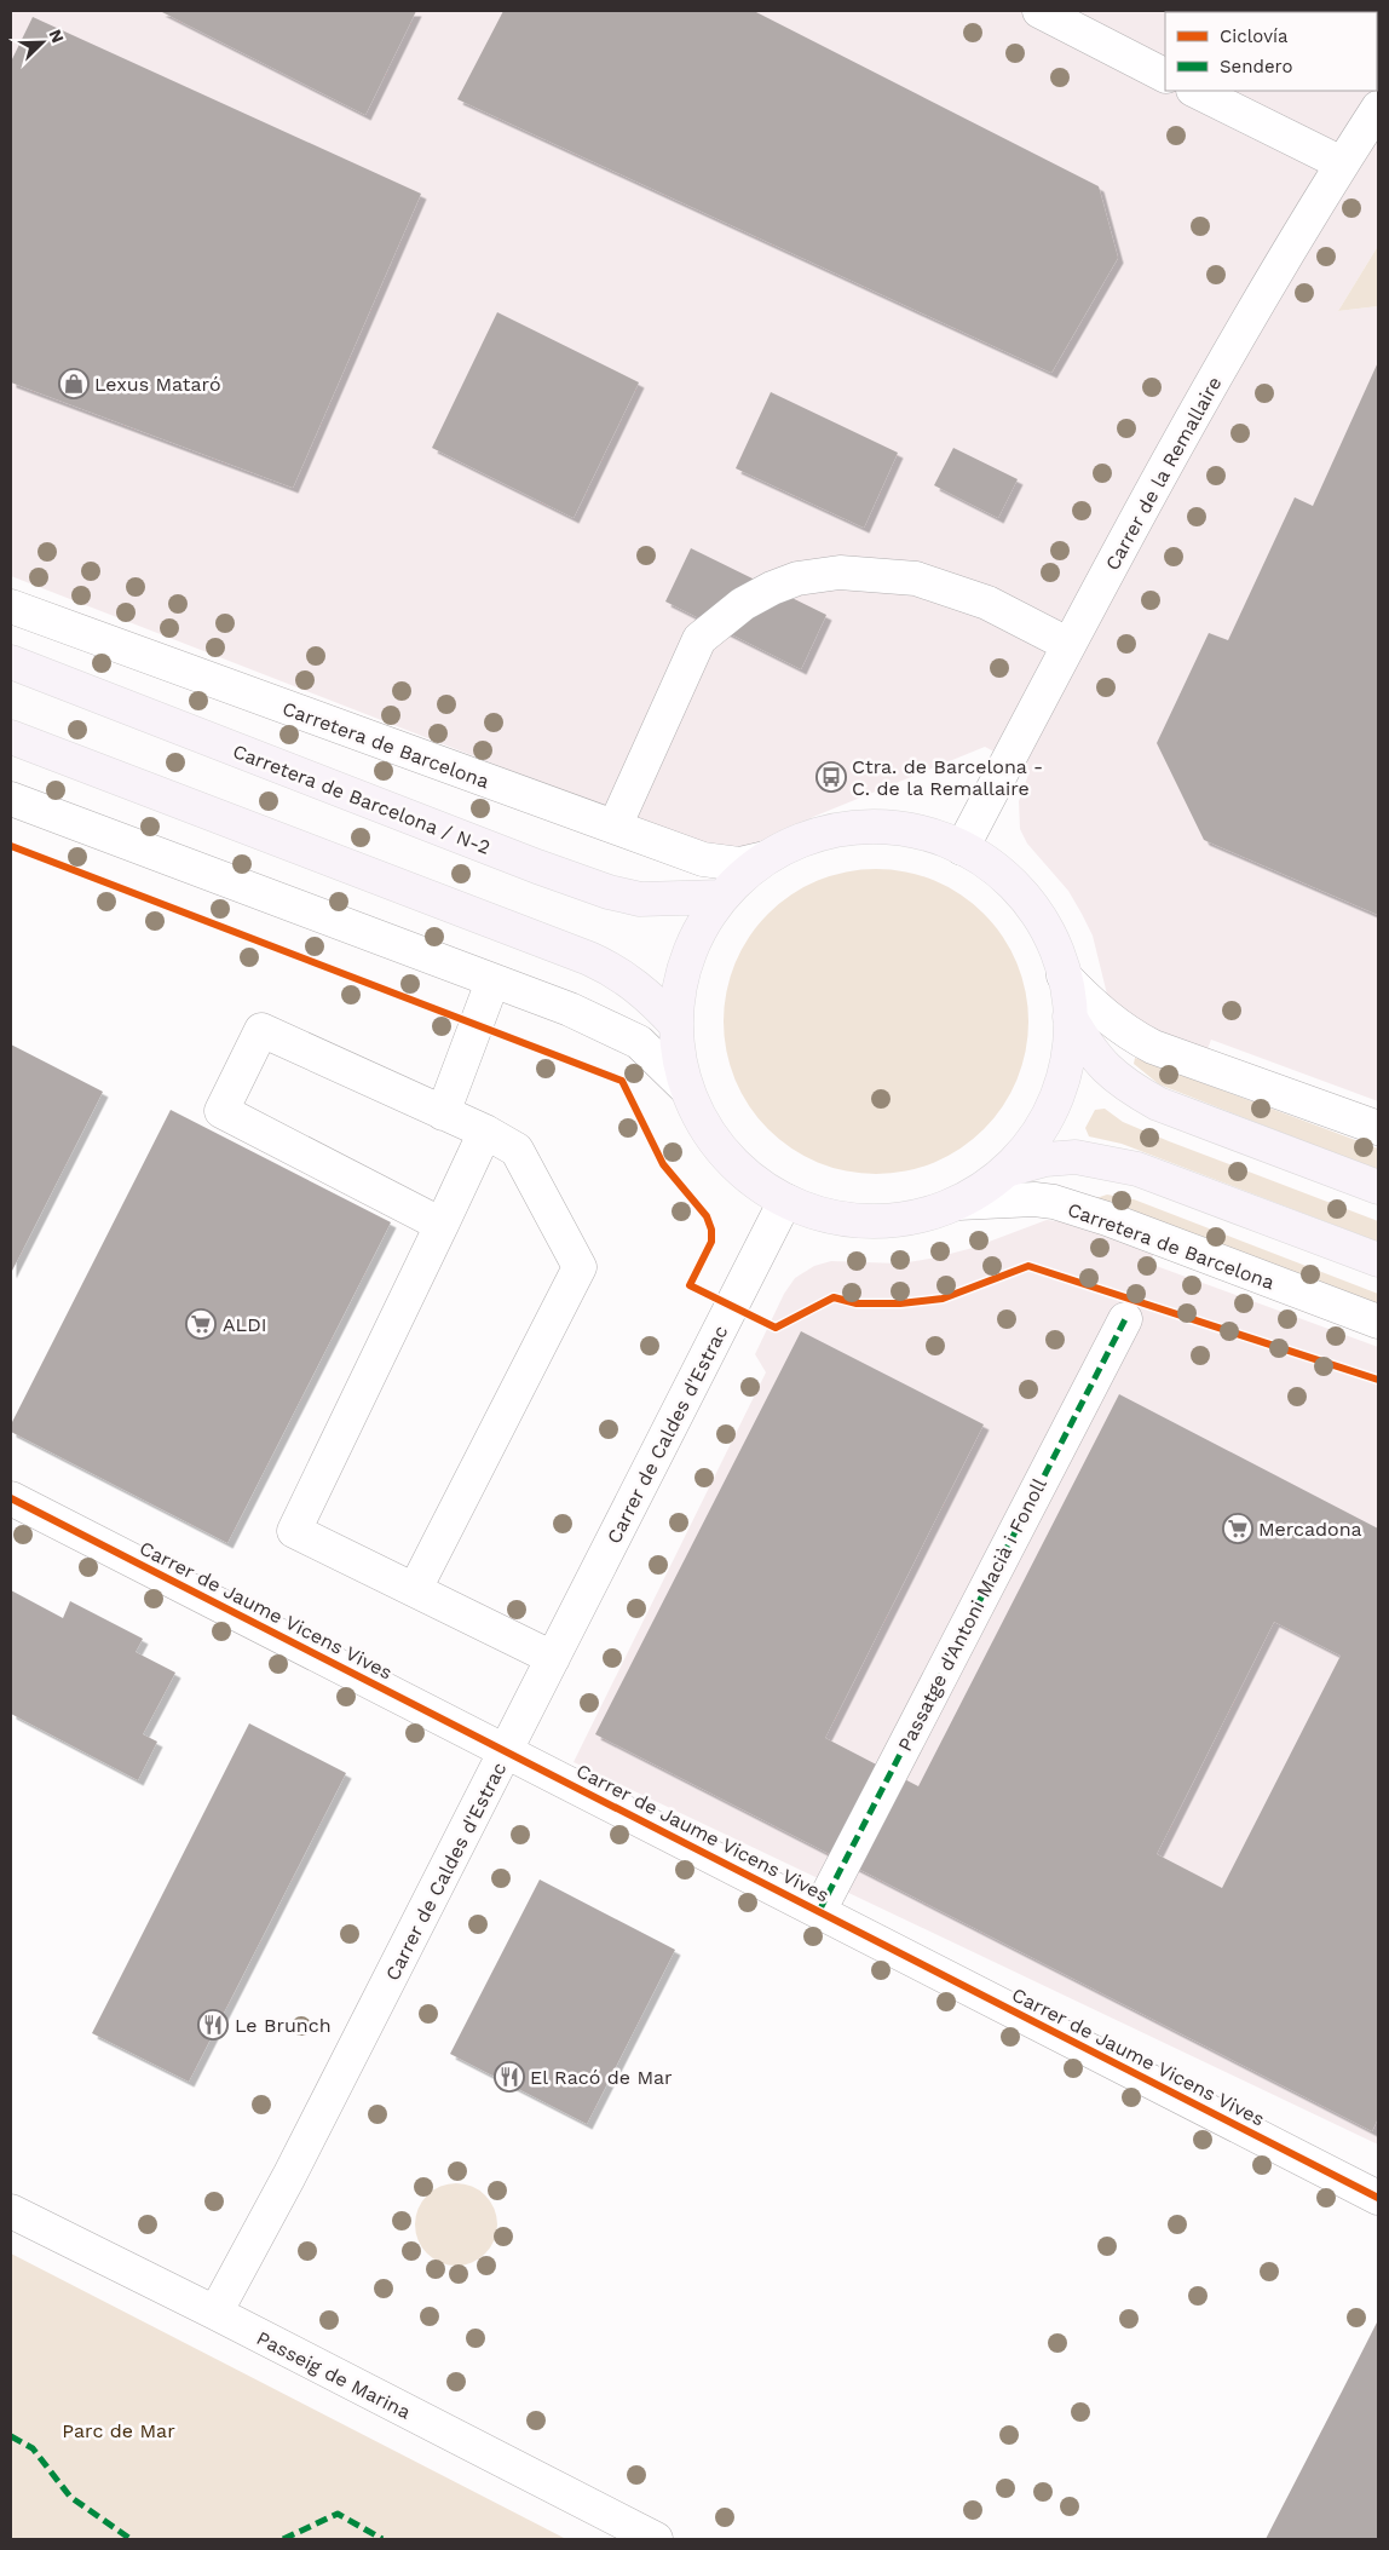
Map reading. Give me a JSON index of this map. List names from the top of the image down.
{
  "streets": {
    "main road": ["Carretera de Barcelona / N-2"],
    "street": [
      "Carrer de la Remallaire",
      "Carretera de Barcelona",
      "Carrer de Caldes d'Estrac",
      "Carrer de Jaume Vicens Vives",
      "Passatge d'Antoni Macià i Fonoll",
      "Passeig de Marina"
    ]
  },
  "crossings": [
    ["Carrer de Caldes d'Estrac", "Carrer de Jaume Vicens Vives"],
    ["Carrer de Caldes d'Estrac", "Passeig de Marina"],
    ["Carrer de Jaume Vicens Vives", "Passatge d'Antoni Macià i Fonoll"]
  ],
  "parks": ["Parc de Mar"],
  "places": {
    "shop": ["Lexus Mataró"],
    "bus stop": ["Ctra. de Barcelona - C. de la Remallaire"],
    "supermarket": ["ALDI", "Mercadona"],
    "restaurant": ["Le Brunch", "El Racó de Mar"]
  },
  "legend": ["Ciclovía", "Sendero"],
  "north": "top right"
}
